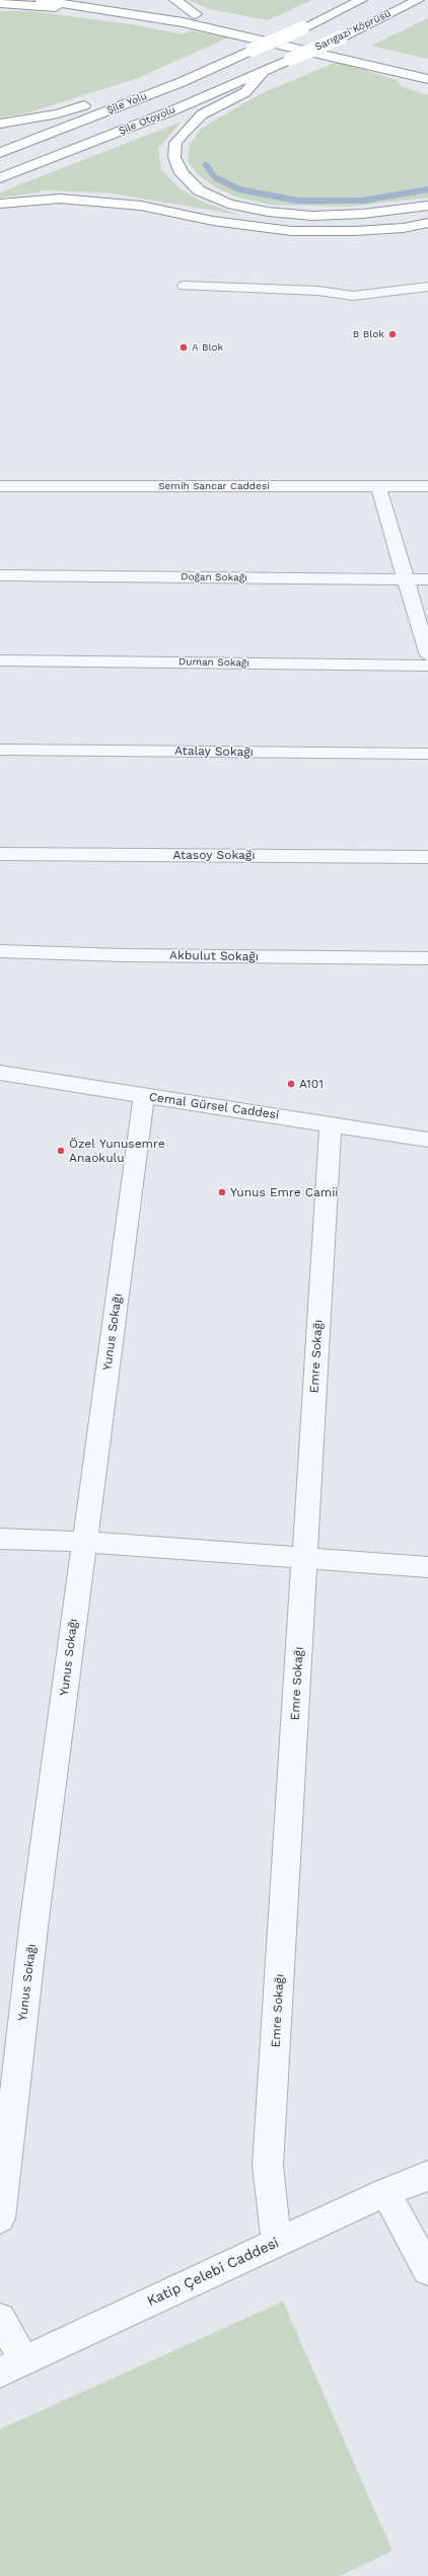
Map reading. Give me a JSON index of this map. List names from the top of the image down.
{
  "streets": {
    "highway": ["Sarıgazi Köprüsü", "Şile Yolu", "Şile Otoyolu"],
    "street": [
      "Semih Sancar Caddesi",
      "Doğan Sokağı",
      "Duman Sokağı",
      "Atalay Sokağı",
      "Atasoy Sokağı",
      "Akbulut Sokağı",
      "Cemal Gürsel Caddesi",
      "Yunus Sokağı",
      "Emre Sokağı",
      "Katip Çelebi Caddesi"
    ]
  },
  "crossings": [
    ["Sarıgazi Köprüsü", "Şile Yolu"],
    ["Sarıgazi Köprüsü", "Şile Otoyolu"],
    ["Cemal Gürsel Caddesi", "Yunus Sokağı"],
    ["Cemal Gürsel Caddesi", "Emre Sokağı"],
    ["Emre Sokağı", "Katip Çelebi Caddesi"]
  ],
  "places": [
    "B Blok",
    "A Blok",
    "A101",
    "Özel Yunusemre Anaokulu",
    "Yunus Emre Camii"
  ]
}
